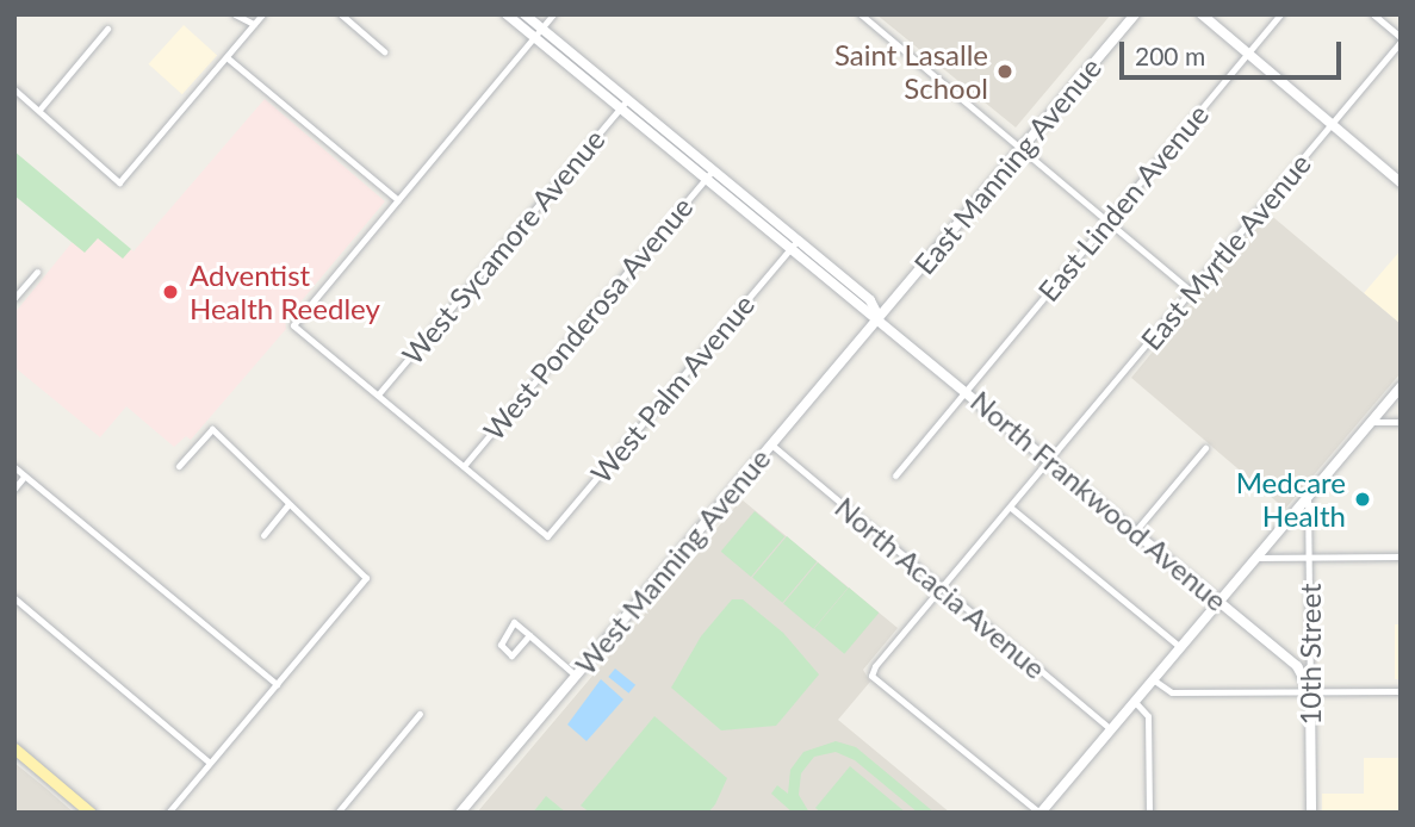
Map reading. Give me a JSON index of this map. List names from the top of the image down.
{
  "streets": {
    "street": [
      "East Manning Avenue",
      "East Linden Avenue",
      "West Sycamore Avenue",
      "East Myrtle Avenue",
      "West Ponderosa Avenue",
      "West Palm Avenue",
      "North Frankwood Avenue",
      "West Manning Avenue",
      "North Acacia Avenue",
      "10th Street"
    ]
  },
  "crossings": [
    ["East Manning Avenue", "North Frankwood Avenue"],
    ["East Manning Avenue", "West Manning Avenue"],
    ["East Linden Avenue", "North Frankwood Avenue"],
    ["West Sycamore Avenue", "North Frankwood Avenue"],
    ["East Myrtle Avenue", "North Frankwood Avenue"],
    ["East Myrtle Avenue", "North Acacia Avenue"],
    ["West Ponderosa Avenue", "West Palm Avenue"],
    ["West Ponderosa Avenue", "North Frankwood Avenue"],
    ["West Palm Avenue", "North Frankwood Avenue"],
    ["North Frankwood Avenue", "West Manning Avenue"],
    ["North Frankwood Avenue", "10th Street"],
    ["West Manning Avenue", "North Acacia Avenue"]
  ],
  "places": ["Saint Lasalle School", "Adventist Health Reedley", "Medcare Health"],
  "scale_bar": "200 m"
}
